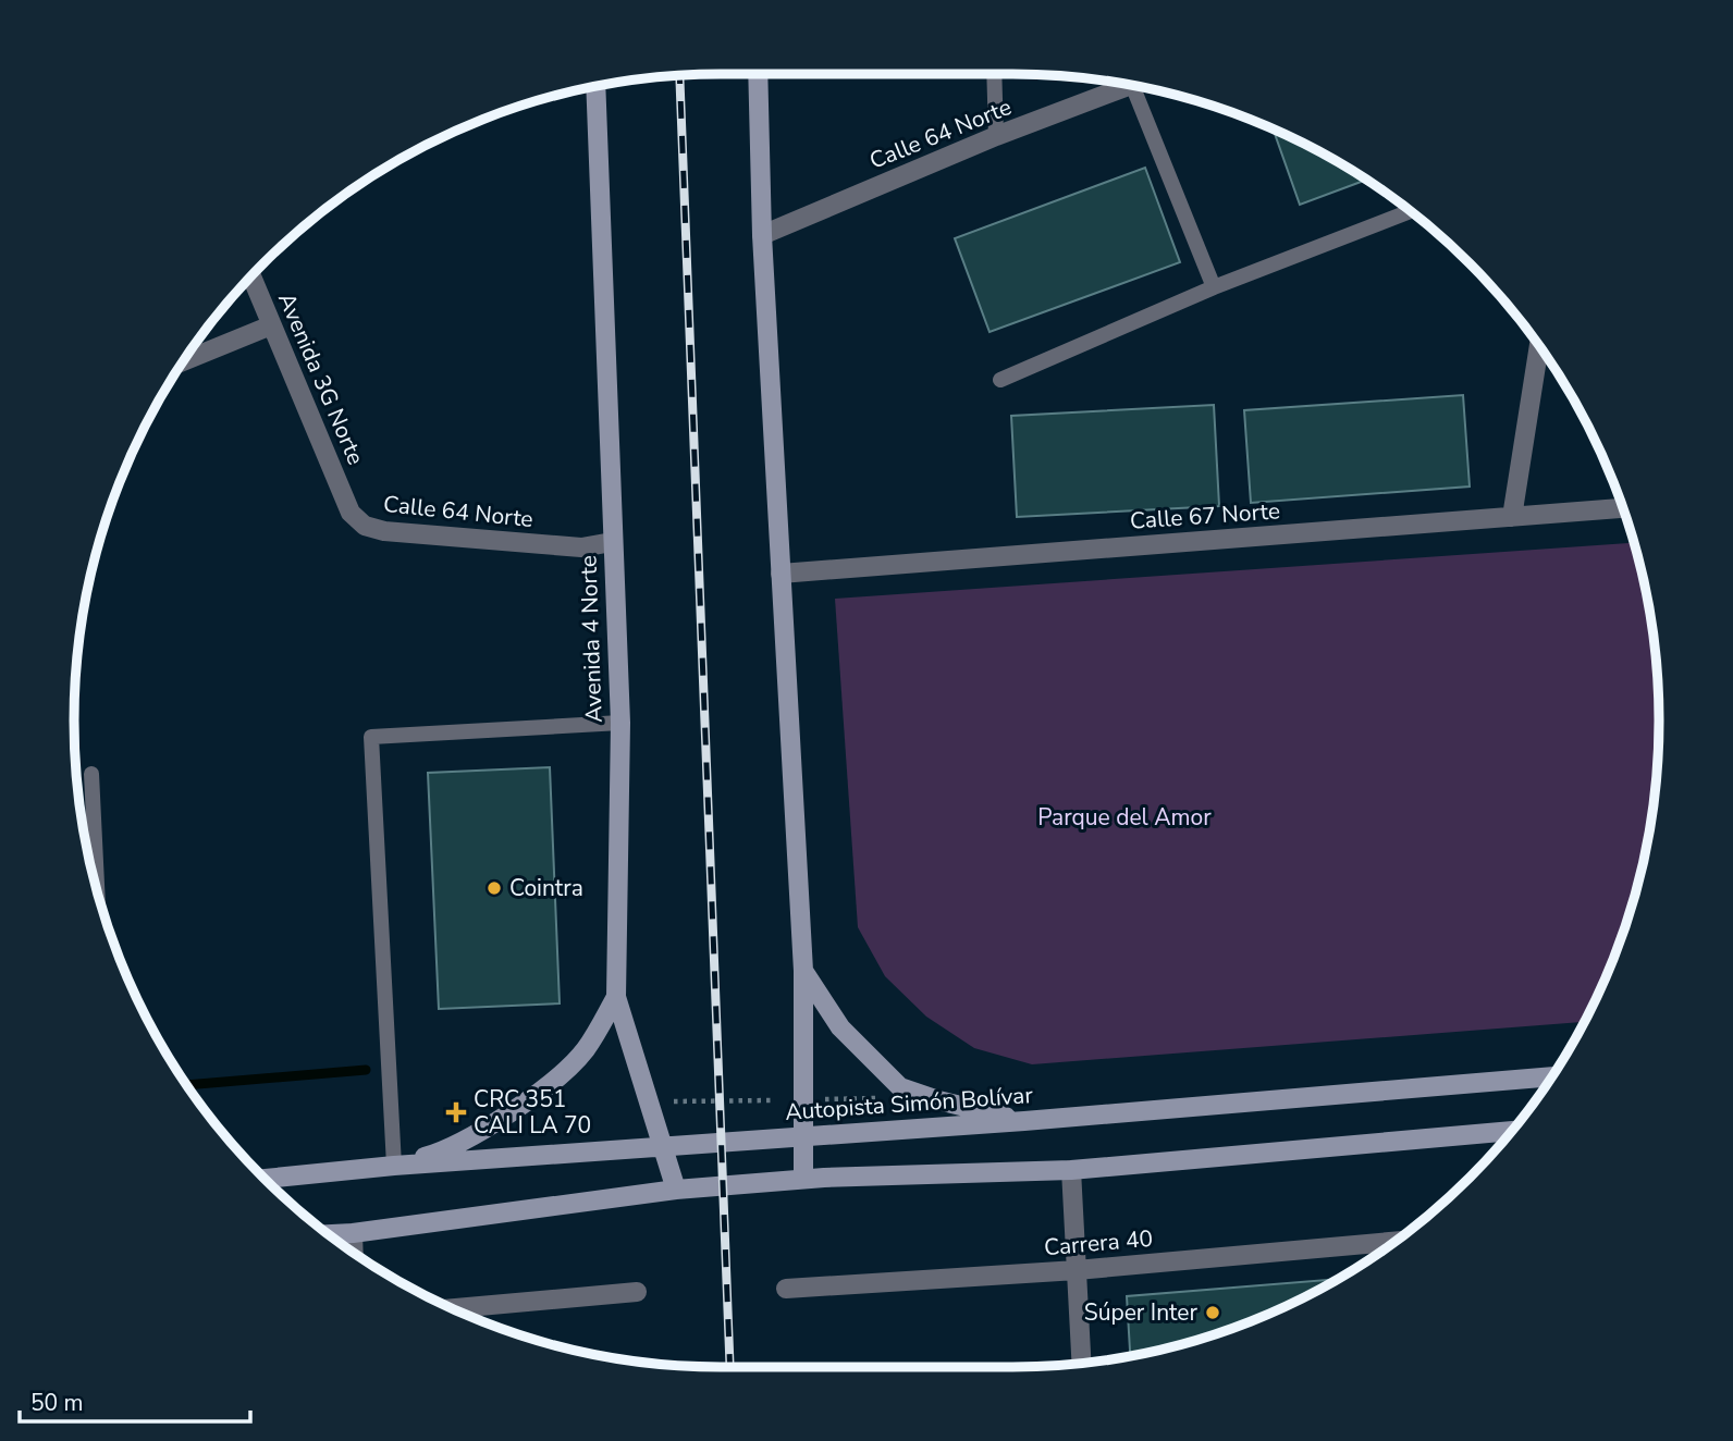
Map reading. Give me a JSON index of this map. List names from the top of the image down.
{
  "streets": {
    "main road": ["Avenida 4 Norte", "Autopista Simón Bolívar"],
    "street": [
      "Calle 64 Norte",
      "Avenida 3G Norte",
      "Calle 67 Norte",
      "Carrera 40"
    ]
  },
  "crossings": [
    ["Calle 64 Norte", "Avenida 3G Norte"],
    ["Calle 64 Norte", "Avenida 4 Norte"],
    ["Avenida 4 Norte", "Autopista Simón Bolívar"]
  ],
  "parks": ["Parque del Amor"],
  "places": {
    "other": ["Cointra", "Súper Inter"],
    "health": ["CRC 351 CALI LA 70"]
  },
  "scale_bar": "50 m"
}
